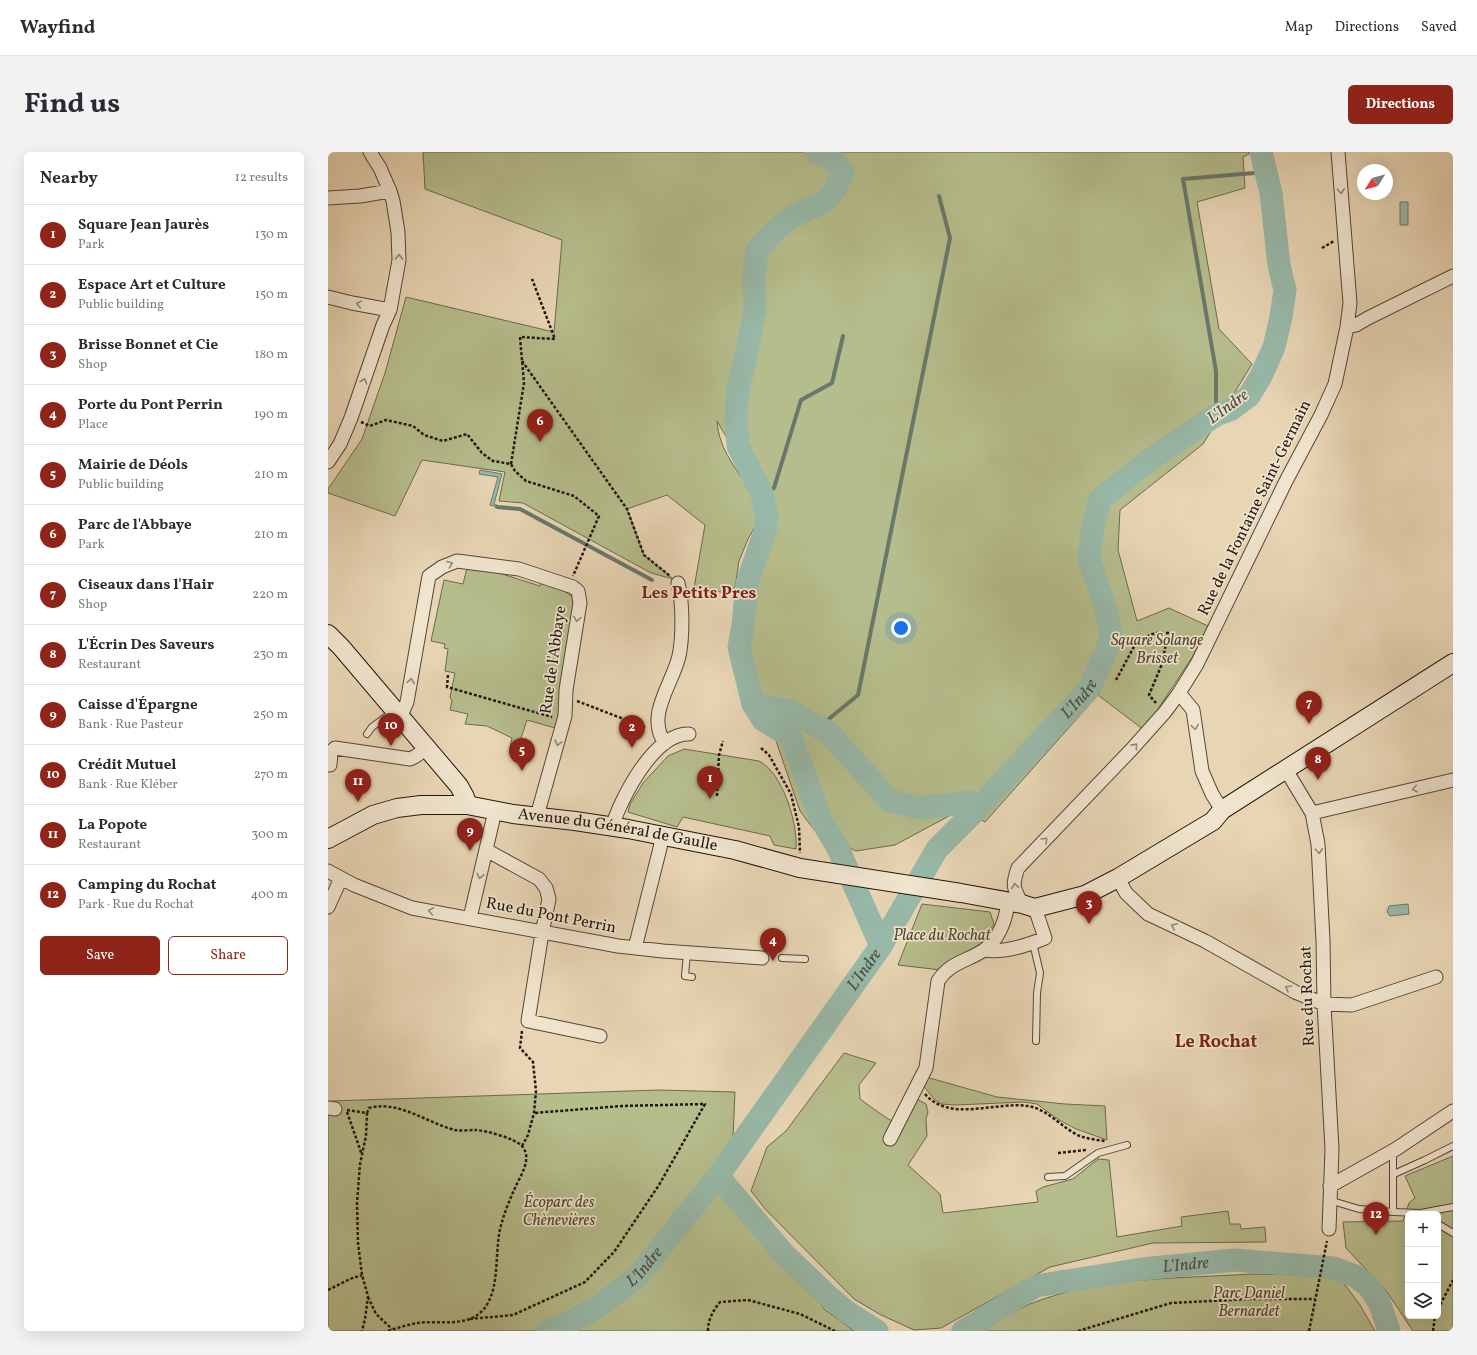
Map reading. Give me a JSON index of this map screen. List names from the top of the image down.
{
  "streets": {
    "main road": ["Avenue du Général de Gaulle"],
    "street": [
      "Rue de la Fontaine Saint-Germain",
      "Rue de l'Abbaye",
      "Rue du Pont Perrin",
      "Rue du Rochat"
    ]
  },
  "crossings": [
    ["Rue de la Fontaine Saint-Germain", "Avenue du Général de Gaulle"],
    ["Rue de l'Abbaye", "Avenue du Général de Gaulle"]
  ],
  "one_way": ["Rue du Rochat"],
  "districts": ["Les Petits Pres", "Le Rochat"],
  "water": ["L'Indre"],
  "parks": [
    "Square Solange Brisset",
    "Place du Rochat",
    "Écoparc des Chènevières",
    "Parc Daniel Bernardet"
  ],
  "north": "bottom left",
  "page": {
    "header": "Wayfind",
    "nav": ["Map", "Directions", "Saved"],
    "title": "Find us",
    "buttons": [
      "Directions",
      ["Save", "Share"]
    ],
    "heading": ["Nearby", "12 results"],
    "list": [
      {
        "mark": "1",
        "name": "Square Jean Jaurès",
        "note": "Park",
        "value": "130 m"
      },
      {
        "mark": "2",
        "name": "Espace Art et Culture",
        "note": "Public building",
        "value": "150 m"
      },
      {
        "mark": "3",
        "name": "Brisse Bonnet et Cie",
        "note": "Shop",
        "value": "180 m"
      },
      {
        "mark": "4",
        "name": "Porte du Pont Perrin",
        "note": "Place",
        "value": "190 m"
      },
      {
        "mark": "5",
        "name": "Mairie de Déols",
        "note": "Public building",
        "value": "210 m"
      },
      {
        "mark": "6",
        "name": "Parc de l'Abbaye",
        "note": "Park",
        "value": "210 m"
      },
      {
        "mark": "7",
        "name": "Ciseaux dans l'Hair",
        "note": "Shop",
        "value": "220 m"
      },
      {
        "mark": "8",
        "name": "L'Écrin Des Saveurs",
        "note": "Restaurant",
        "value": "230 m"
      },
      {
        "mark": "9",
        "name": "Caisse d'Épargne",
        "note": "Bank · Rue Pasteur",
        "value": "250 m"
      },
      {
        "mark": "10",
        "name": "Crédit Mutuel",
        "note": "Bank · Rue Kléber",
        "value": "270 m"
      },
      {
        "mark": "11",
        "name": "La Popote",
        "note": "Restaurant",
        "value": "300 m"
      },
      {
        "mark": "12",
        "name": "Camping du Rochat",
        "note": "Park · Rue du Rochat",
        "value": "400 m"
      }
    ],
    "pins": [
      "6",
      "7",
      "10",
      "2",
      "5",
      "8",
      "1",
      "11",
      "9",
      "3",
      "4",
      "12"
    ],
    "map_buttons": ["+", "−"]
  }
}
